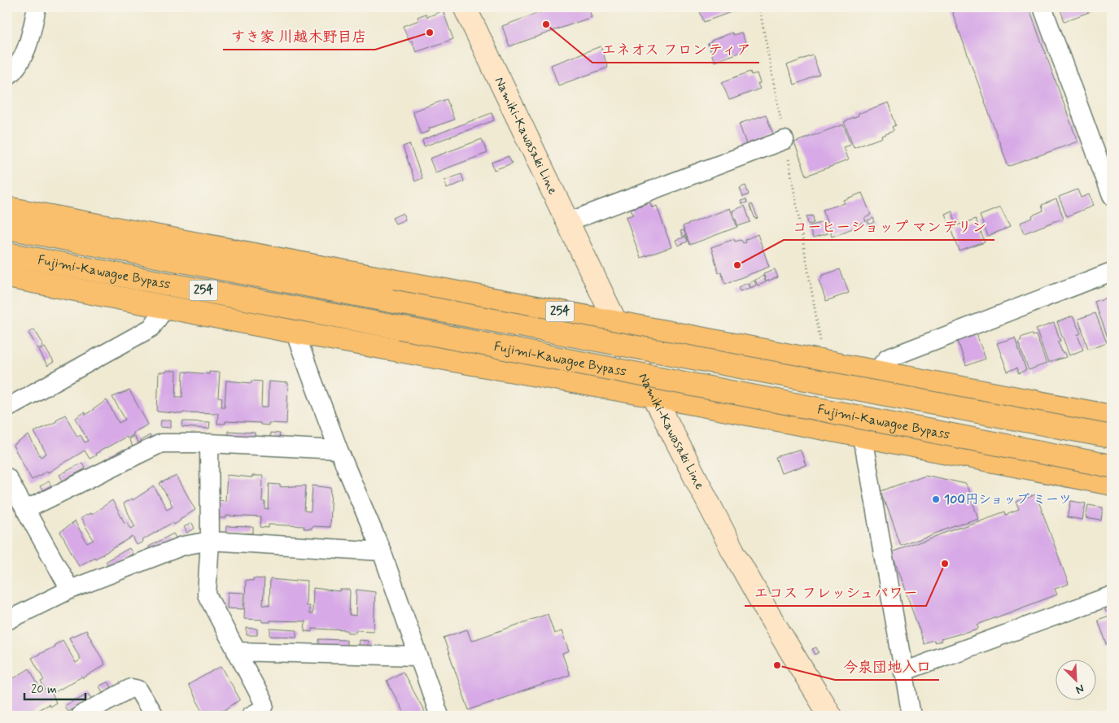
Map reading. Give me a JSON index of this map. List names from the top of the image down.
{
  "streets": {
    "highway": ["Fujimi-Kawagoe Bypass", "254"],
    "main road": ["Namiki-Kawasaki Line"]
  },
  "crossings": [
    ["Namiki-Kawasaki Line", "254"],
    ["Fujimi-Kawagoe Bypass", "254"]
  ],
  "places": [
    "エネオス フロンティア",
    "すき家 川越木野目店",
    "コーヒーショップ マンデリン",
    "100円ショップ ミーツ",
    "エコス フレッシュパワー",
    "今泉団地入口"
  ],
  "scale_bar": "20 m",
  "north": "bottom right"
}
